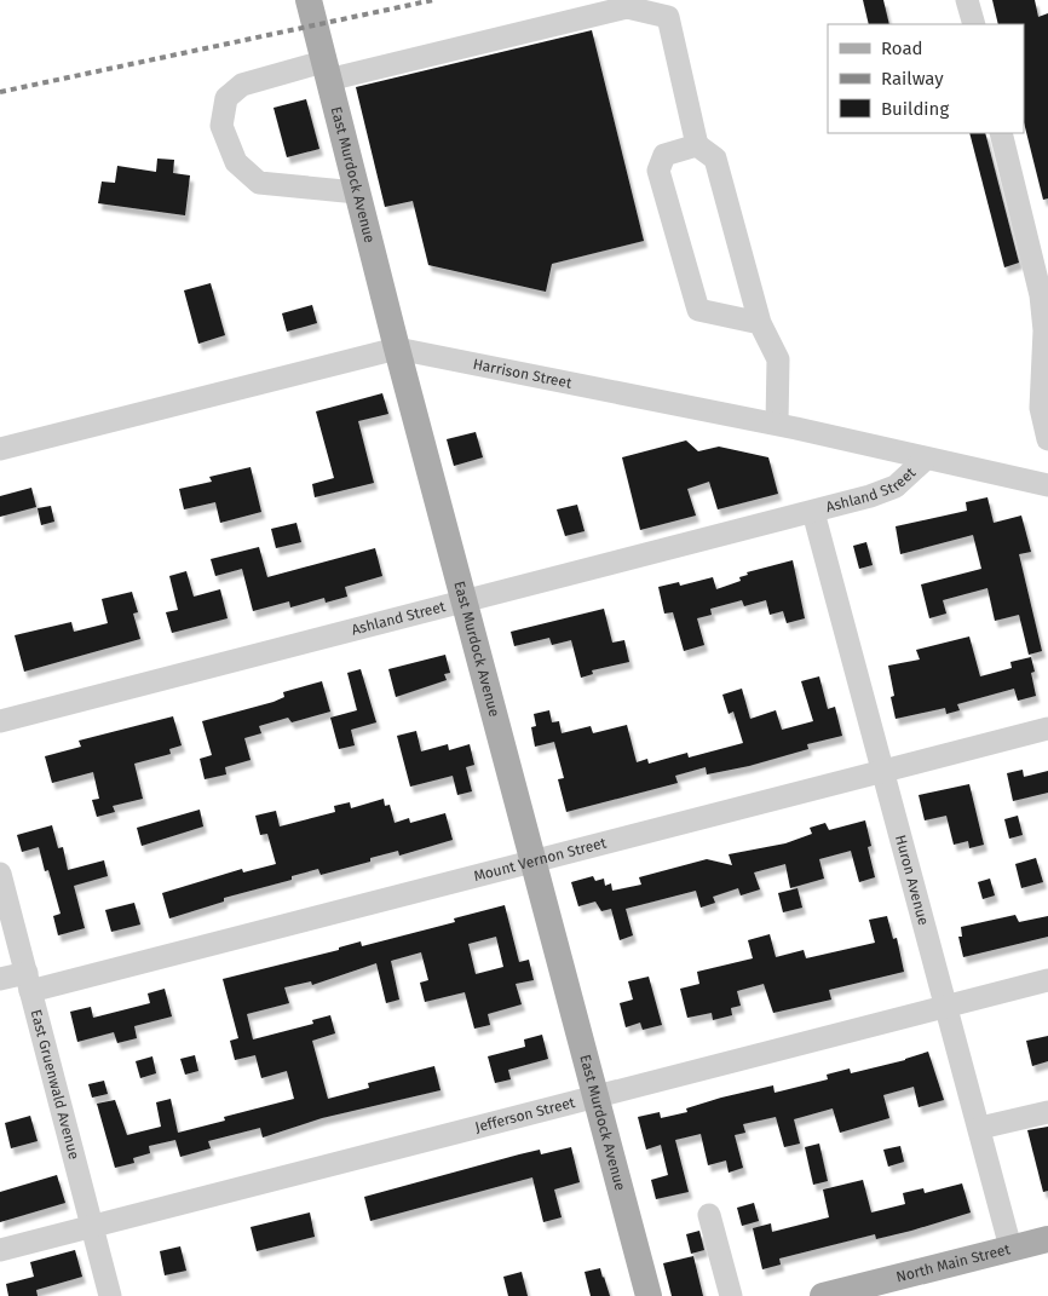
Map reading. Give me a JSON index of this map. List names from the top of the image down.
{
  "streets": {
    "main road": ["East Murdock Avenue", "North Main Street"],
    "street": [
      "Harrison Street",
      "Ashland Street",
      "Mount Vernon Street",
      "Huron Avenue",
      "East Gruenwald Avenue",
      "Jefferson Street"
    ]
  },
  "crossings": [
    ["East Murdock Avenue", "Harrison Street"],
    ["East Murdock Avenue", "Ashland Street"],
    ["East Murdock Avenue", "Mount Vernon Street"],
    ["East Murdock Avenue", "Jefferson Street"],
    ["Harrison Street", "Ashland Street"],
    ["Ashland Street", "Huron Avenue"],
    ["Mount Vernon Street", "Huron Avenue"],
    ["Mount Vernon Street", "East Gruenwald Avenue"],
    ["Huron Avenue", "Jefferson Street"],
    ["Huron Avenue", "North Main Street"],
    ["East Gruenwald Avenue", "Jefferson Street"]
  ],
  "legend": ["Road", "Railway", "Building"]
}
